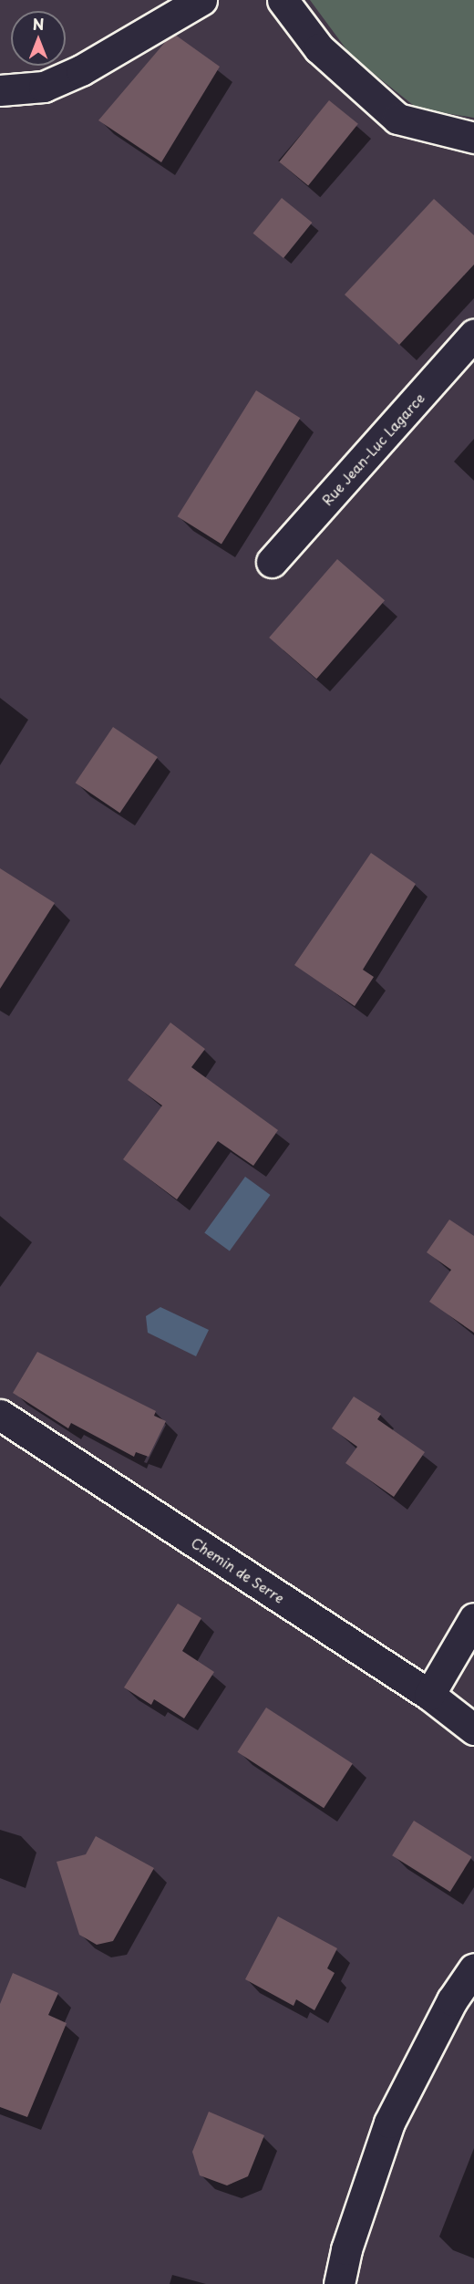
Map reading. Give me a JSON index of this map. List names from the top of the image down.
{
  "streets": {
    "street": ["Rue Jean-Luc Lagarce", "Chemin de Serre"]
  },
  "north": "top"
}
